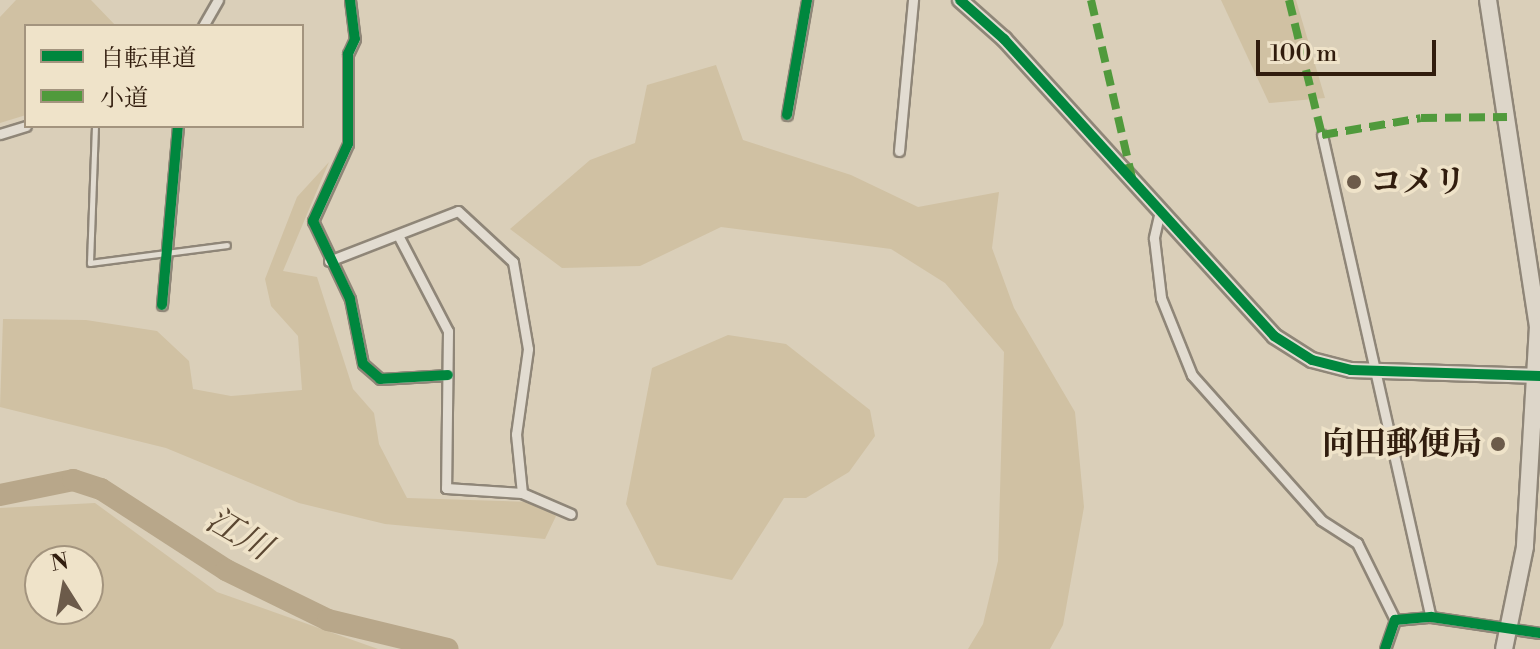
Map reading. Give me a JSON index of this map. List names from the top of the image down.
{
  "water": ["江川"],
  "places": ["コメリ", "向田郵便局"],
  "legend": ["自転車道", "小道"],
  "scale_bar": "100 m",
  "north": "top"
}
